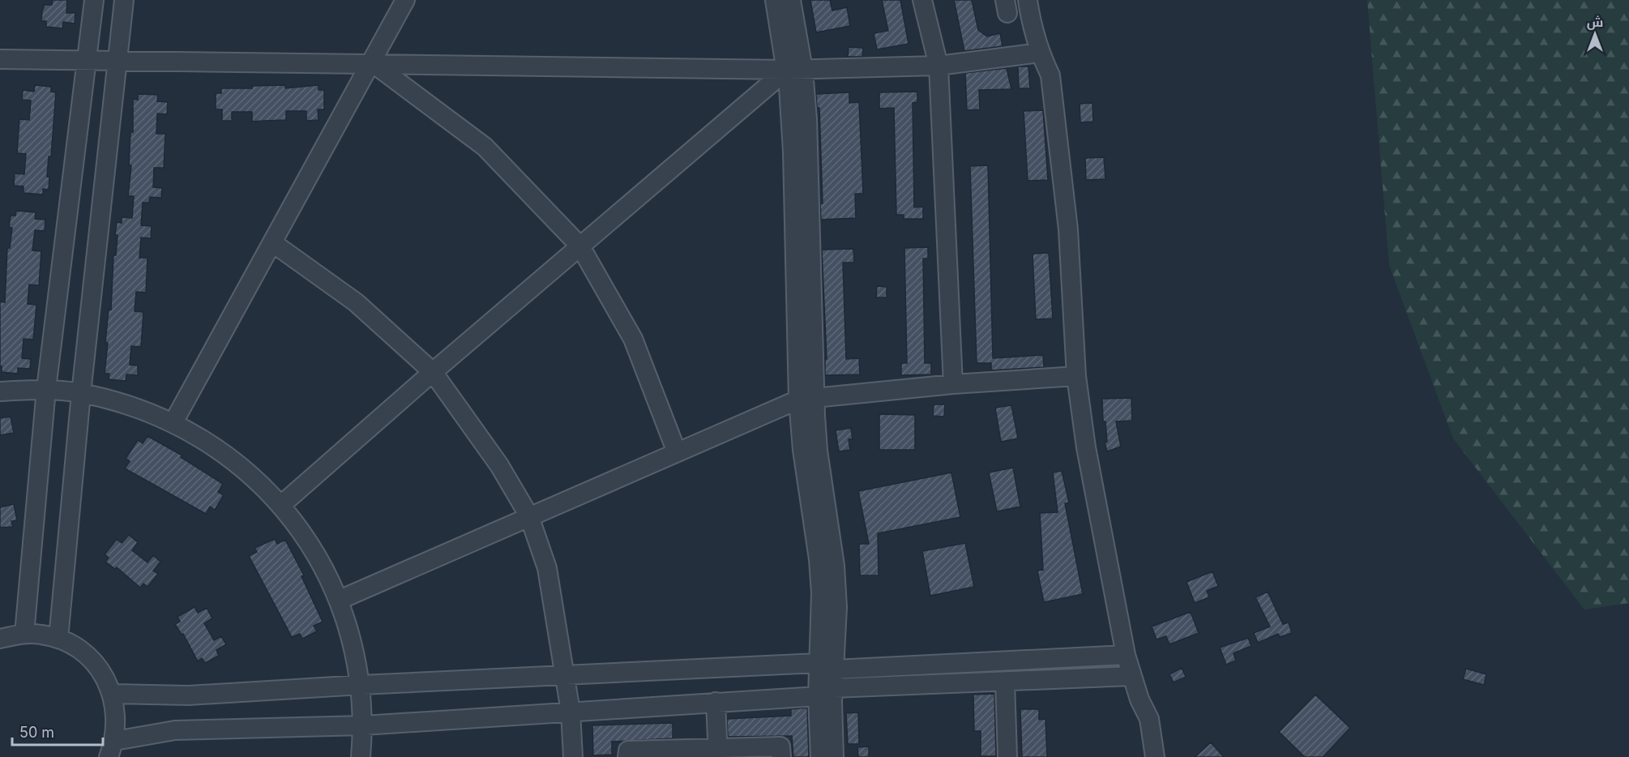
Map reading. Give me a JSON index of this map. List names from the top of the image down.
{
  "scale_bar": "50 m",
  "north": "top"
}
